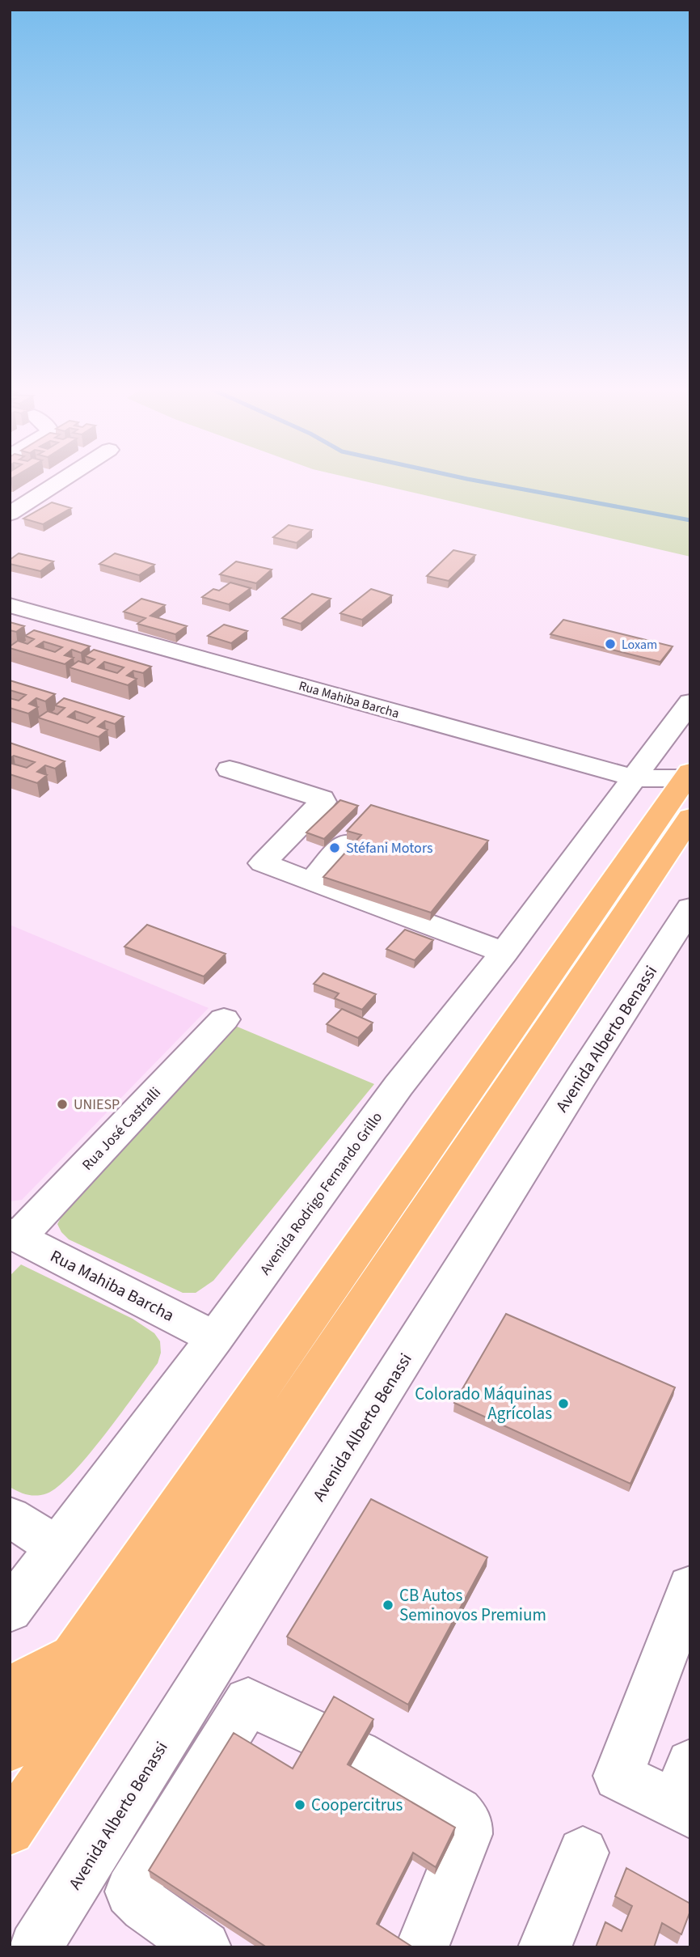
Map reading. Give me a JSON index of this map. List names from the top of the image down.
{
  "streets": {
    "street": [
      "Rua Mahiba Barcha",
      "Avenida Alberto Benassi",
      "Rua José Castralli",
      "Avenida Rodrigo Fernando Grillo"
    ]
  },
  "crossings": [
    ["Rua Mahiba Barcha", "Rua José Castralli"],
    ["Rua Mahiba Barcha", "Avenida Rodrigo Fernando Grillo"]
  ],
  "places": [
    "Loxam",
    "Stéfani Motors",
    "UNIESP",
    "Colorado Máquinas Agrícolas",
    "CB Autos Seminovos Premium",
    "Coopercitrus"
  ]
}
